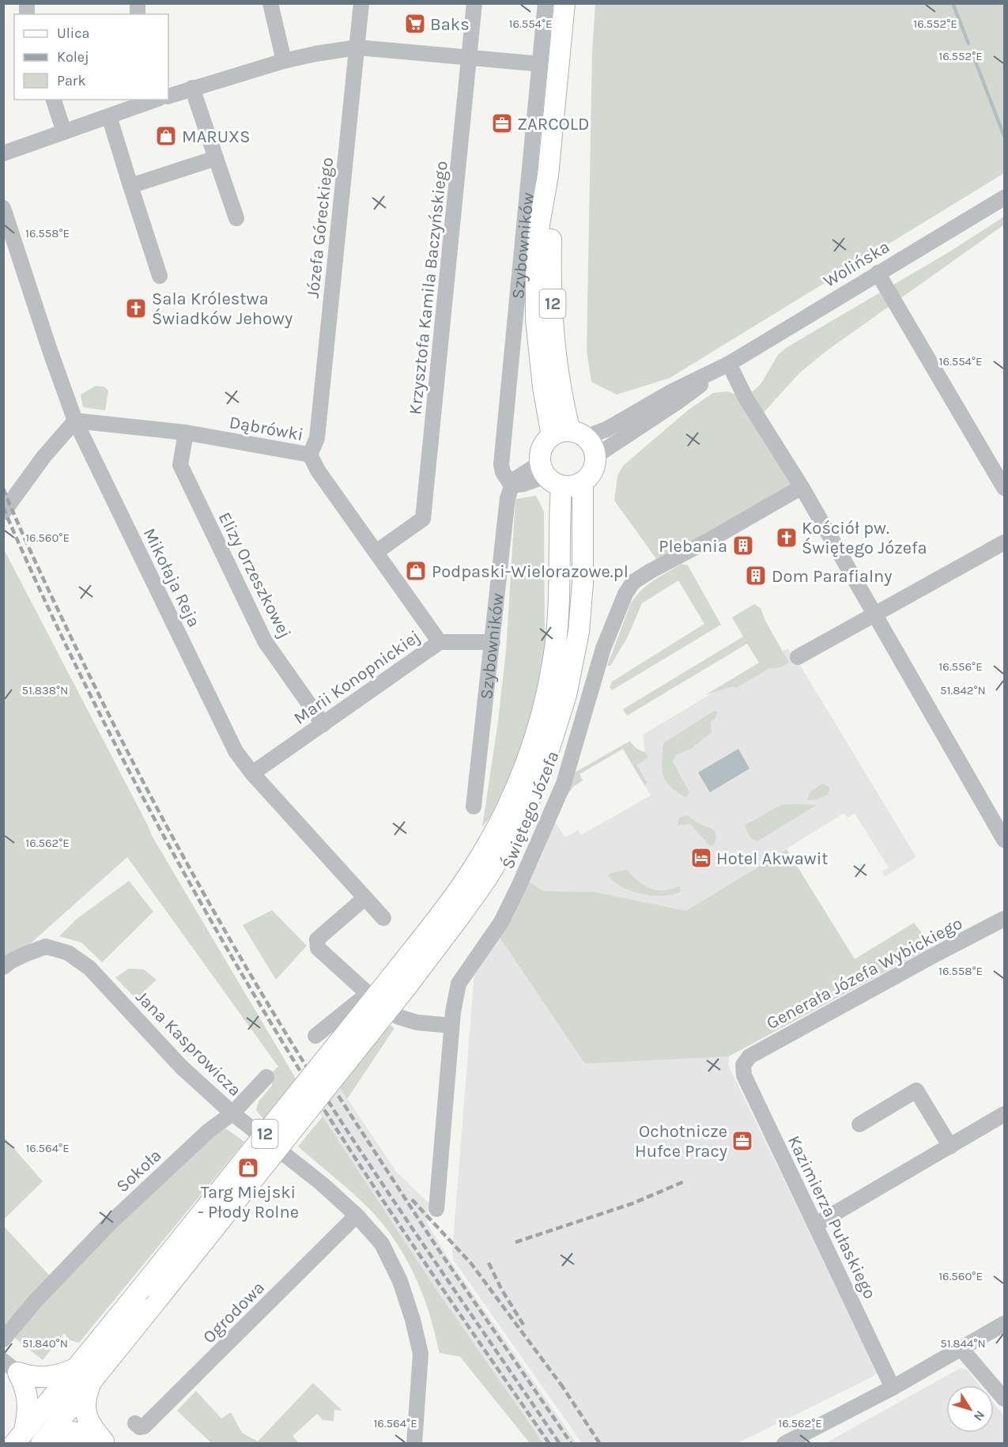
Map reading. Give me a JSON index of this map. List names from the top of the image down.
{
  "streets": {
    "main road": ["Szybowników", "12"],
    "street": [
      "Józefa Góreckiego",
      "Wolińska",
      "Krzysztofa Kamila Baczyńskiego",
      "Dąbrówki",
      "Elizy Orzeszkowej",
      "Mikołaja Reja",
      "Marii Konopnickiej",
      "Świętego Józefa",
      "Generała Józefa Wybickiego",
      "Jana Kasprowicza",
      "Sokoła",
      "Kazimierza Pułaskiego",
      "Ogrodowa"
    ]
  },
  "crossings": [
    ["Józefa Góreckiego", "Dąbrówki"],
    ["Szybowników", "Wolińska"],
    ["Szybowników", "12"],
    ["Szybowników", "Marii Konopnickiej"],
    ["Wolińska", "12"],
    ["Krzysztofa Kamila Baczyńskiego", "Dąbrówki"],
    ["Dąbrówki", "Elizy Orzeszkowej"],
    ["Dąbrówki", "Mikołaja Reja"],
    ["Dąbrówki", "Marii Konopnickiej"],
    ["Elizy Orzeszkowej", "Marii Konopnickiej"],
    ["Mikołaja Reja", "Marii Konopnickiej"],
    ["Generała Józefa Wybickiego", "Kazimierza Pułaskiego"],
    ["Jana Kasprowicza", "Sokoła"],
    ["Jana Kasprowicza", "Ogrodowa"]
  ],
  "places": {
    "supermarket": ["Baks"],
    "office": ["ZARCOLD", "Ochotnicze Hufce Pracy"],
    "shop": ["MARUXS", "Podpaski-Wielorazowe.pl", "Targ Miejski - Płody Rolne"],
    "church": ["Sala Królestwa Świadków Jehowy", "Kościół pw. Świętego Józefa"],
    "building": ["Plebania", "Dom Parafialny"],
    "hotel": ["Hotel Akwawit"]
  },
  "legend": ["Ulica", "Kolej", "Park"],
  "north": "bottom right",
  "coordinates": [
    "16.554°E",
    "16.552°E",
    "16.558°E",
    "16.560°E",
    "16.556°E",
    "51.838°N",
    "51.842°N",
    "16.562°E",
    "16.564°E",
    "51.840°N",
    "51.844°N"
  ]
}
